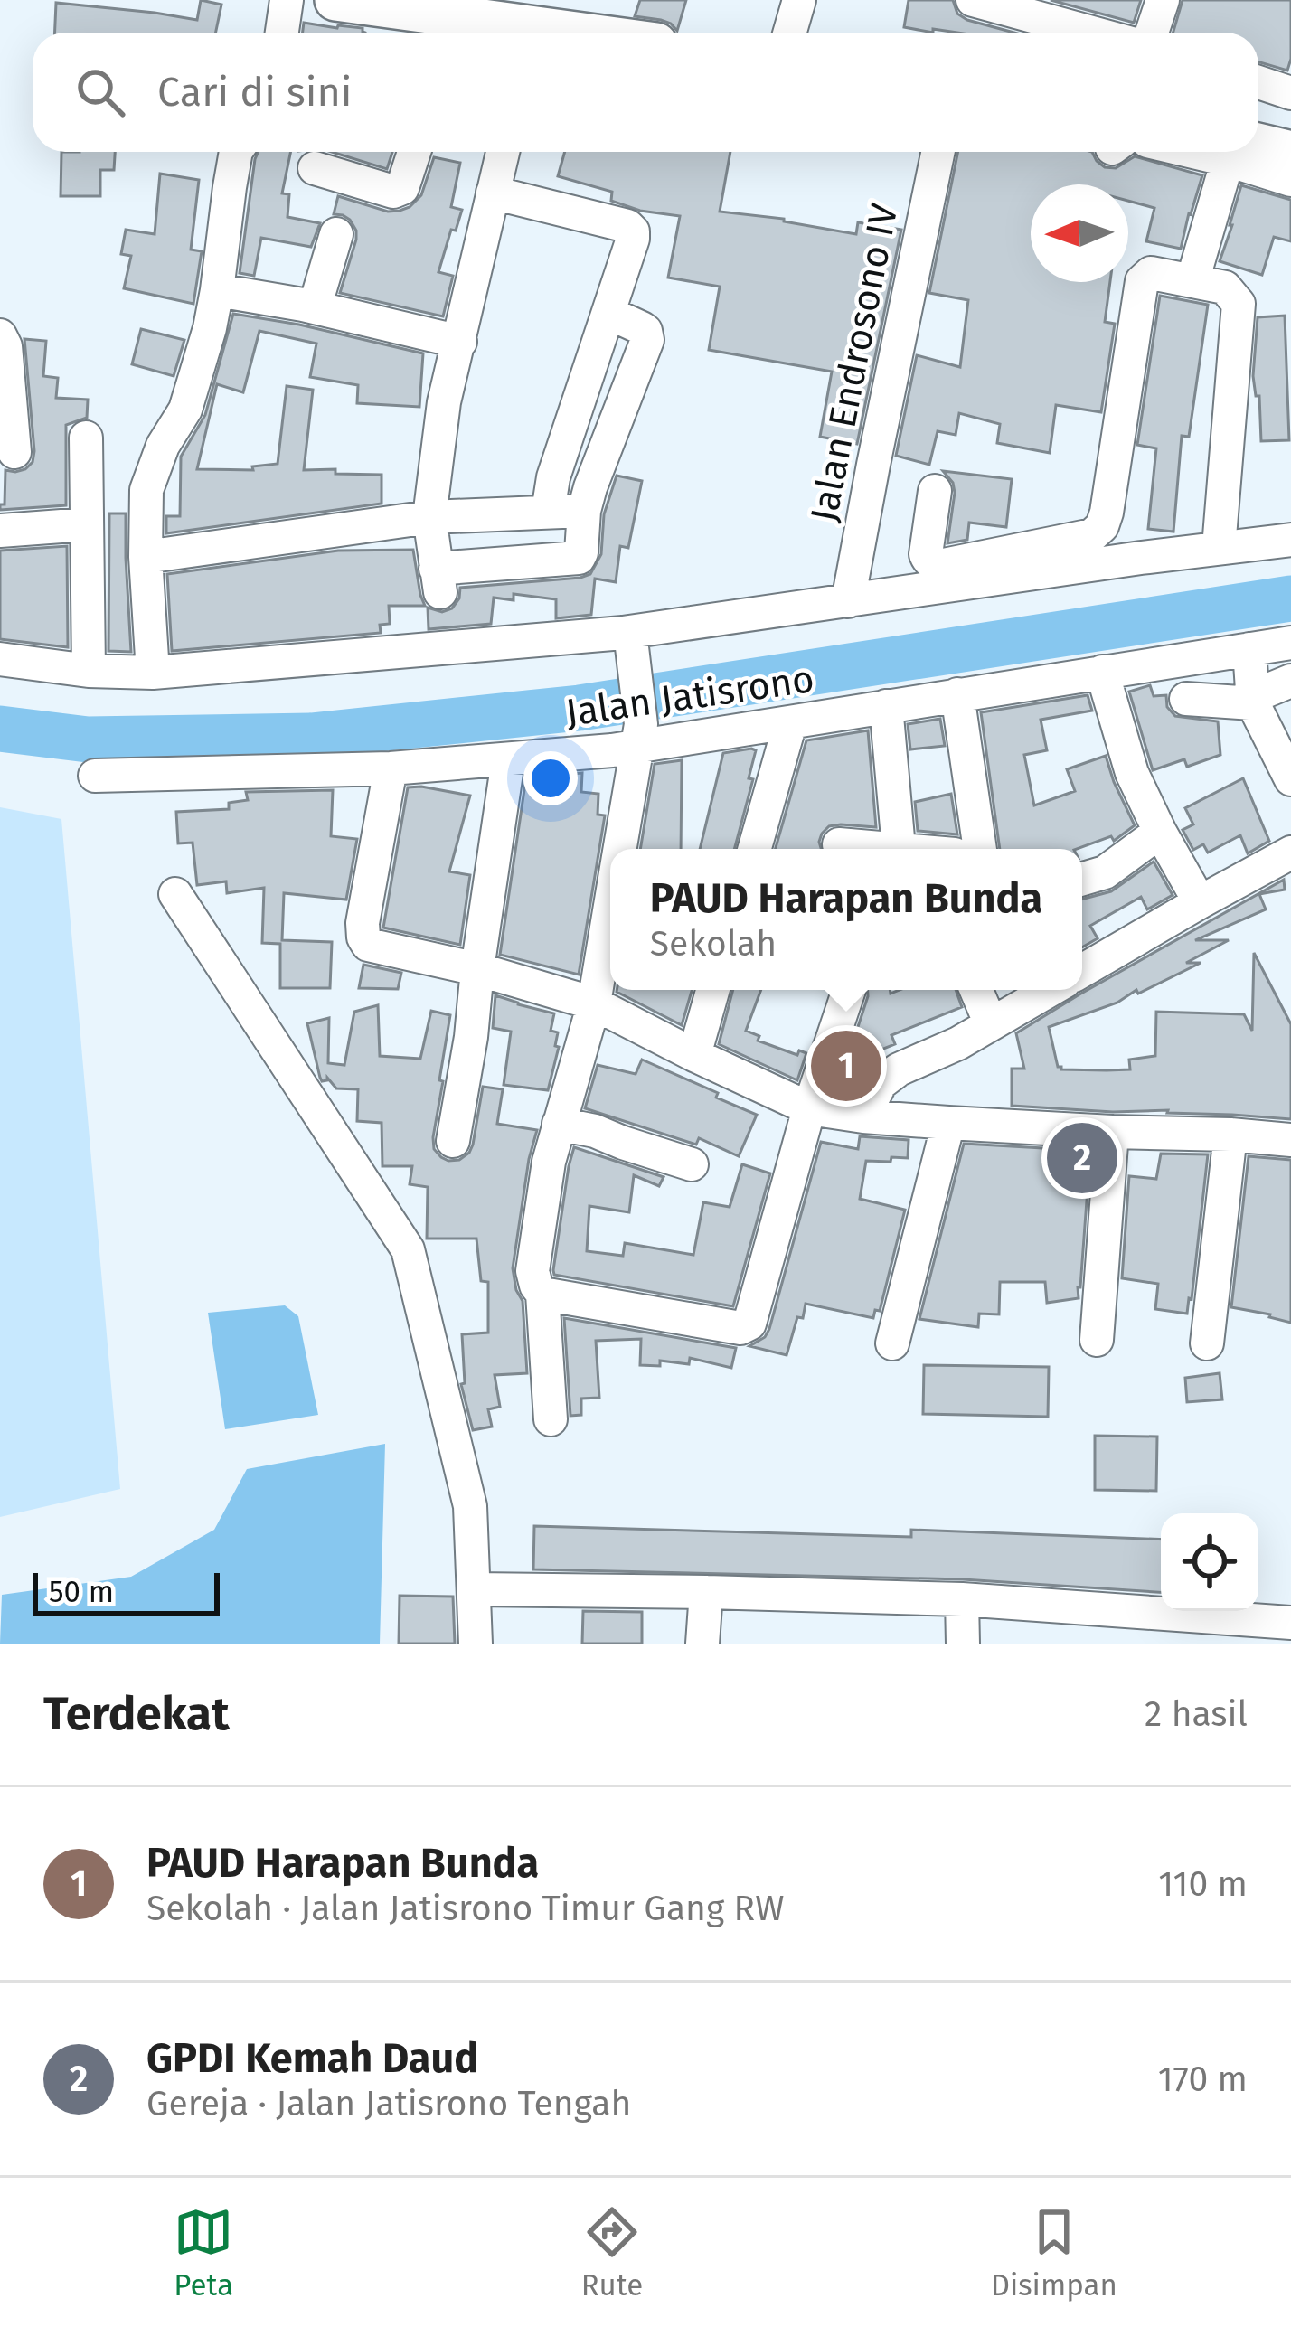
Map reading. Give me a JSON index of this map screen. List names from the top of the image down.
{
  "streets": {
    "street": ["Jalan Endrosono IV", "Jalan Jatisrono"]
  },
  "scale_bar": "50 m",
  "north": "left",
  "page": {
    "search": "Cari di sini",
    "popup": ["PAUD Harapan Bunda", "Sekolah"],
    "pins": ["1", "2"],
    "scale": "50 m",
    "heading": ["Terdekat", "2 hasil"],
    "list": [
      {
        "mark": "1",
        "name": "PAUD Harapan Bunda",
        "note": "Sekolah · Jalan Jatisrono Timur Gang RW",
        "value": "110 m"
      },
      {
        "mark": "2",
        "name": "GPDI Kemah Daud",
        "note": "Gereja · Jalan Jatisrono Tengah",
        "value": "170 m"
      }
    ],
    "nav": ["Peta", "Rute", "Disimpan"]
  }
}
